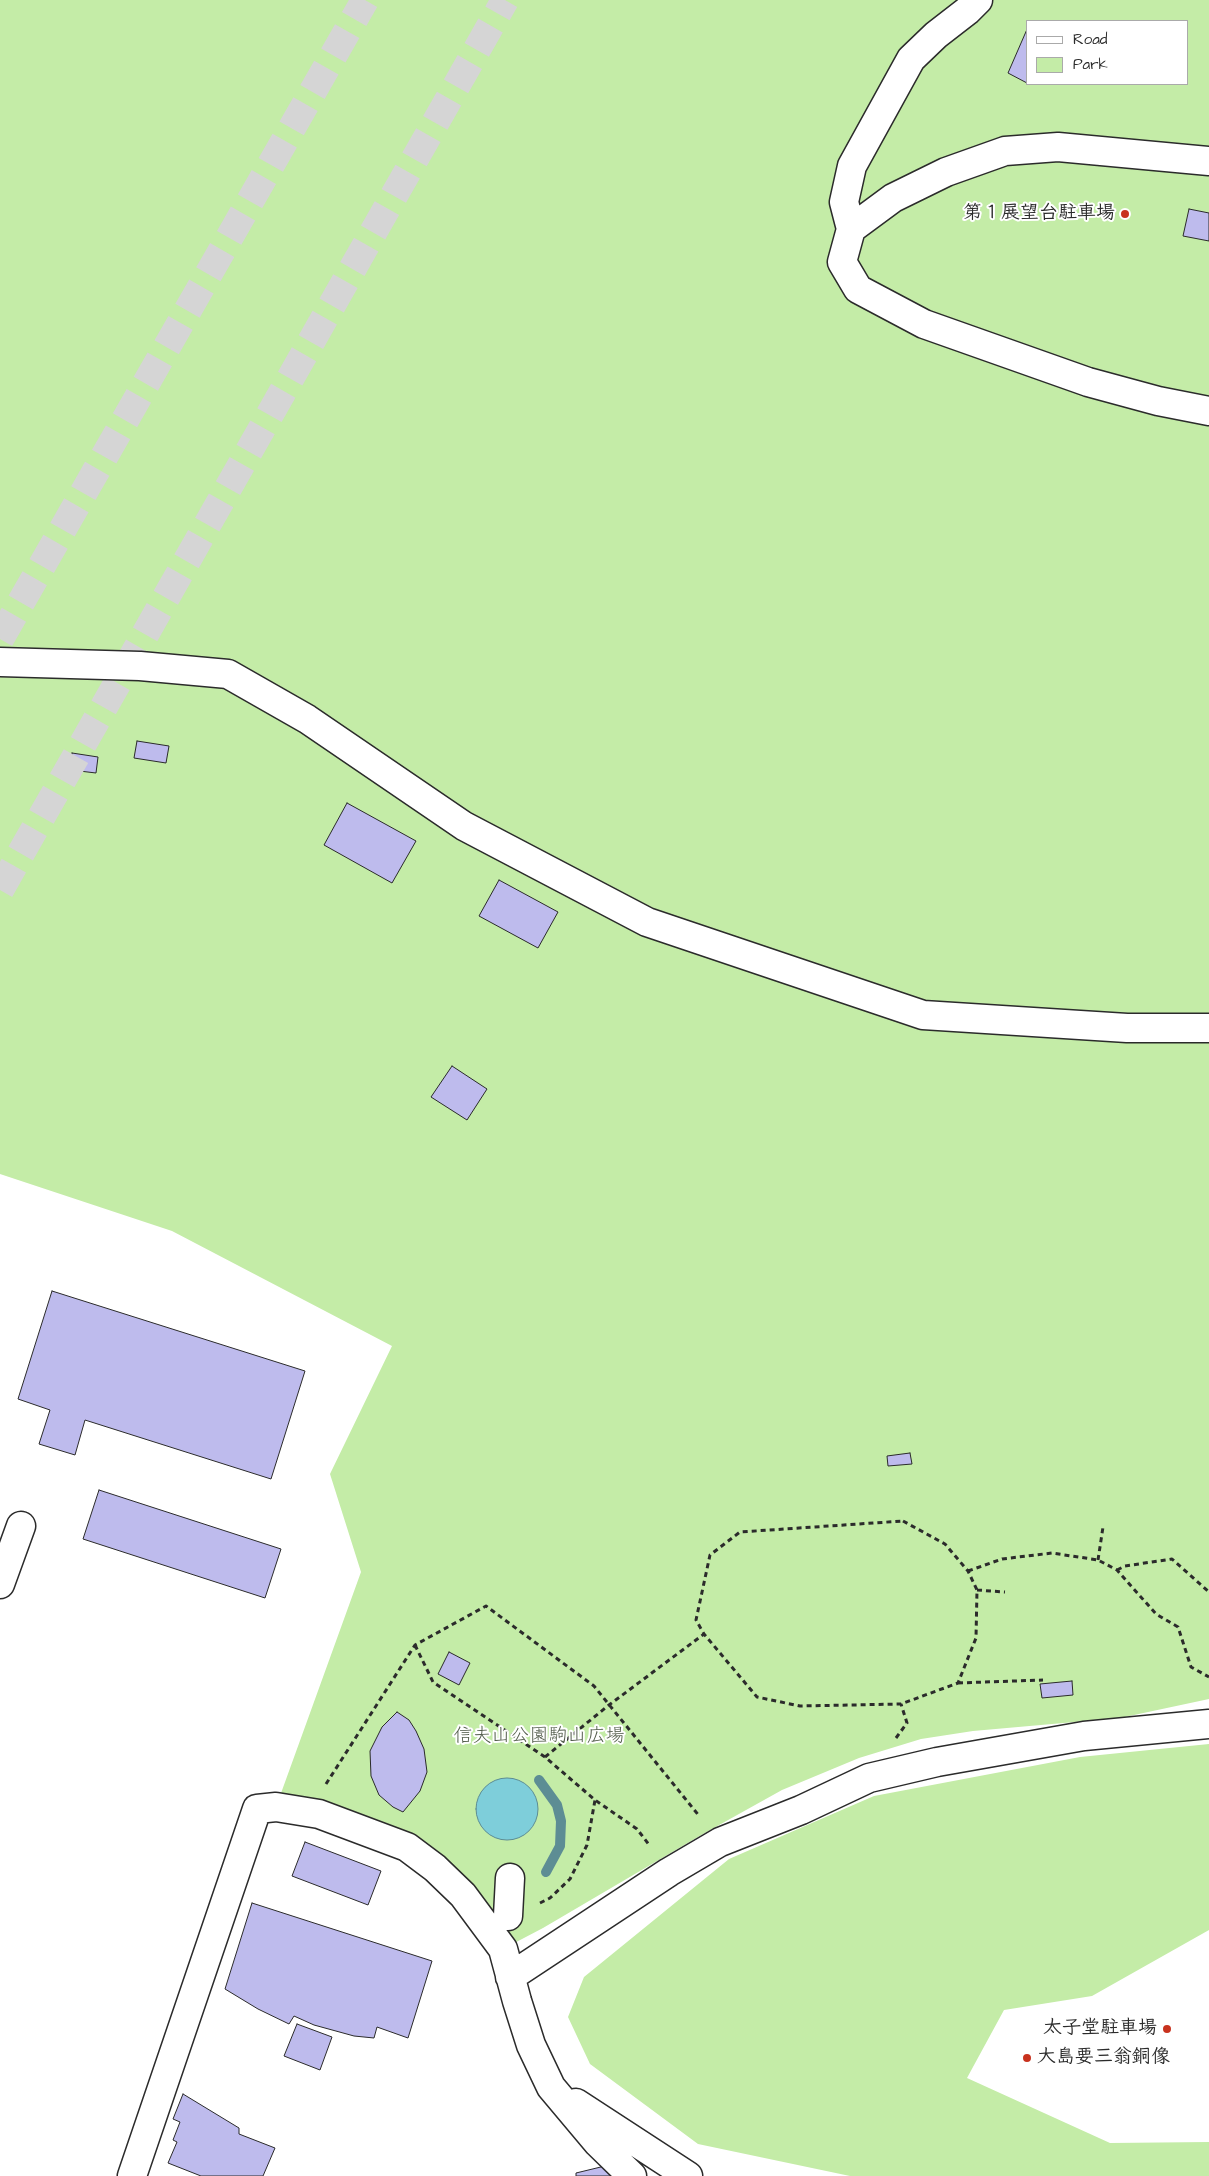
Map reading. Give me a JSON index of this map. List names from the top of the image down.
{
  "parks": ["信夫山公園駒山広場"],
  "places": ["第１展望台駐車場", "太子堂駐車場", "大島要三翁銅像"],
  "legend": ["Road", "Park"]
}
